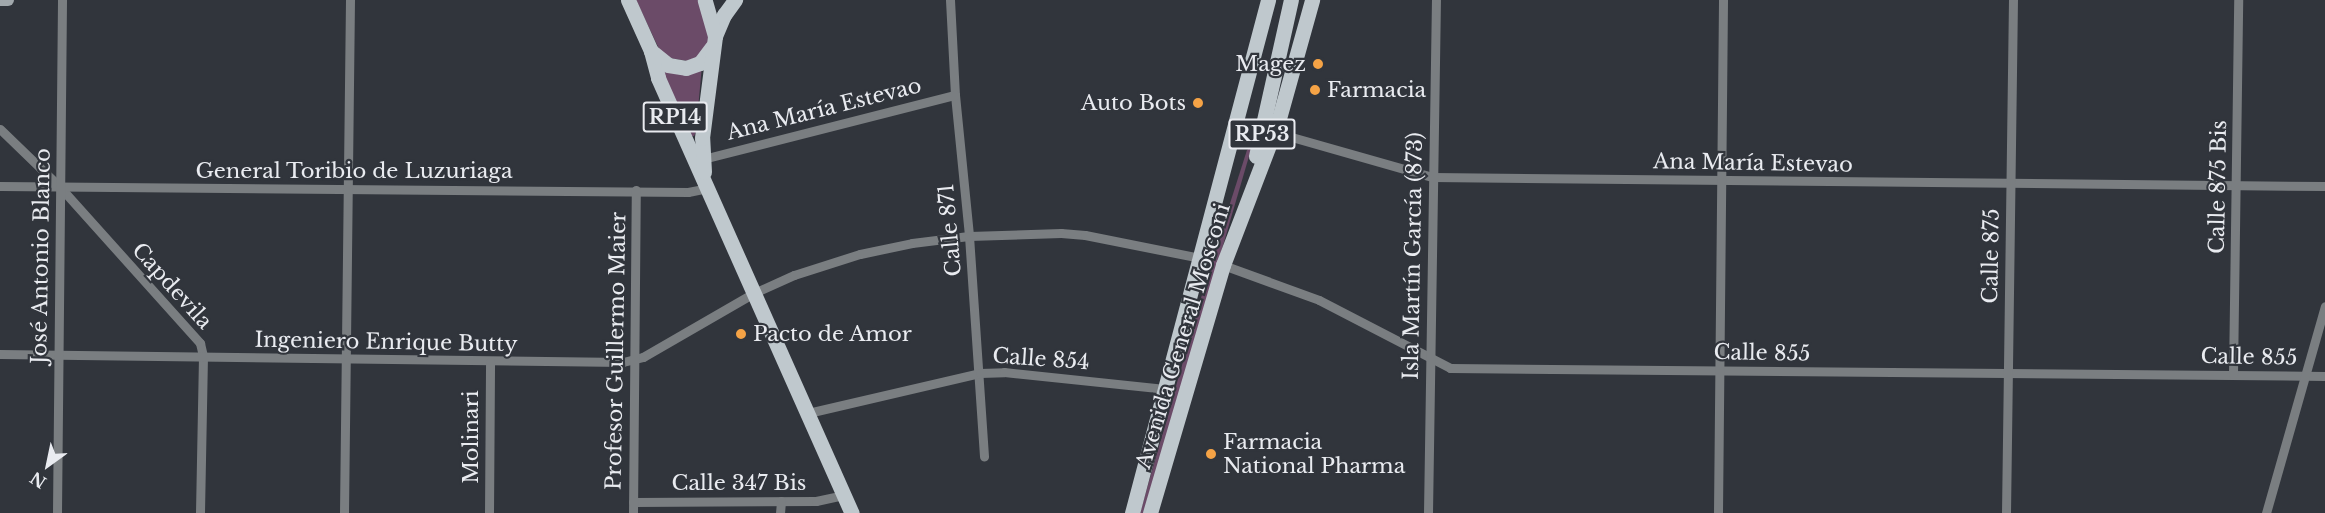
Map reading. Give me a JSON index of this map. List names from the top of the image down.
{
  "streets": {
    "main road": ["RP14", "RP53", "Avenida General Mosconi"],
    "street": [
      "Ana María Estevao",
      "General Toribio de Luzuriaga",
      "Calle 875 Bis",
      "Calle 871",
      "José Antonio Blanco",
      "Isla Martín García (873)",
      "Calle 875",
      "Capdevila",
      "Ingeniero Enrique Butty",
      "Profesor Guillermo Maier",
      "Calle 855",
      "Calle 854",
      "Molinari",
      "Calle 347 Bis"
    ]
  },
  "crossings": [
    ["Ana María Estevao", "RP14"],
    ["Ana María Estevao", "Calle 875 Bis"],
    ["Ana María Estevao", "Calle 871"],
    ["Ana María Estevao", "Isla Martín García (873)"],
    ["Ana María Estevao", "Calle 875"],
    ["Ana María Estevao", "Avenida General Mosconi"],
    ["RP14", "General Toribio de Luzuriaga"],
    ["RP14", "Ingeniero Enrique Butty"],
    ["RP14", "Calle 854"],
    ["RP14", "Calle 347 Bis"],
    ["RP53", "Avenida General Mosconi"],
    ["RP53", "Calle 855"],
    ["General Toribio de Luzuriaga", "José Antonio Blanco"],
    ["General Toribio de Luzuriaga", "Capdevila"],
    ["General Toribio de Luzuriaga", "Profesor Guillermo Maier"],
    ["Calle 875 Bis", "Calle 855"],
    ["Calle 871", "Ingeniero Enrique Butty"],
    ["Calle 871", "Calle 854"],
    ["José Antonio Blanco", "Capdevila"],
    ["José Antonio Blanco", "Ingeniero Enrique Butty"],
    ["Isla Martín García (873)", "Calle 855"],
    ["Calle 875", "Calle 855"],
    ["Capdevila", "Ingeniero Enrique Butty"],
    ["Avenida General Mosconi", "Ingeniero Enrique Butty"],
    ["Avenida General Mosconi", "Calle 855"],
    ["Avenida General Mosconi", "Calle 854"],
    ["Ingeniero Enrique Butty", "Profesor Guillermo Maier"],
    ["Ingeniero Enrique Butty", "Molinari"],
    ["Profesor Guillermo Maier", "Calle 347 Bis"]
  ],
  "places": [
    "Magez",
    "Farmacia",
    "Auto Bots",
    "Pacto de Amor",
    "Farmacia National Pharma"
  ],
  "north": "bottom left"
}
